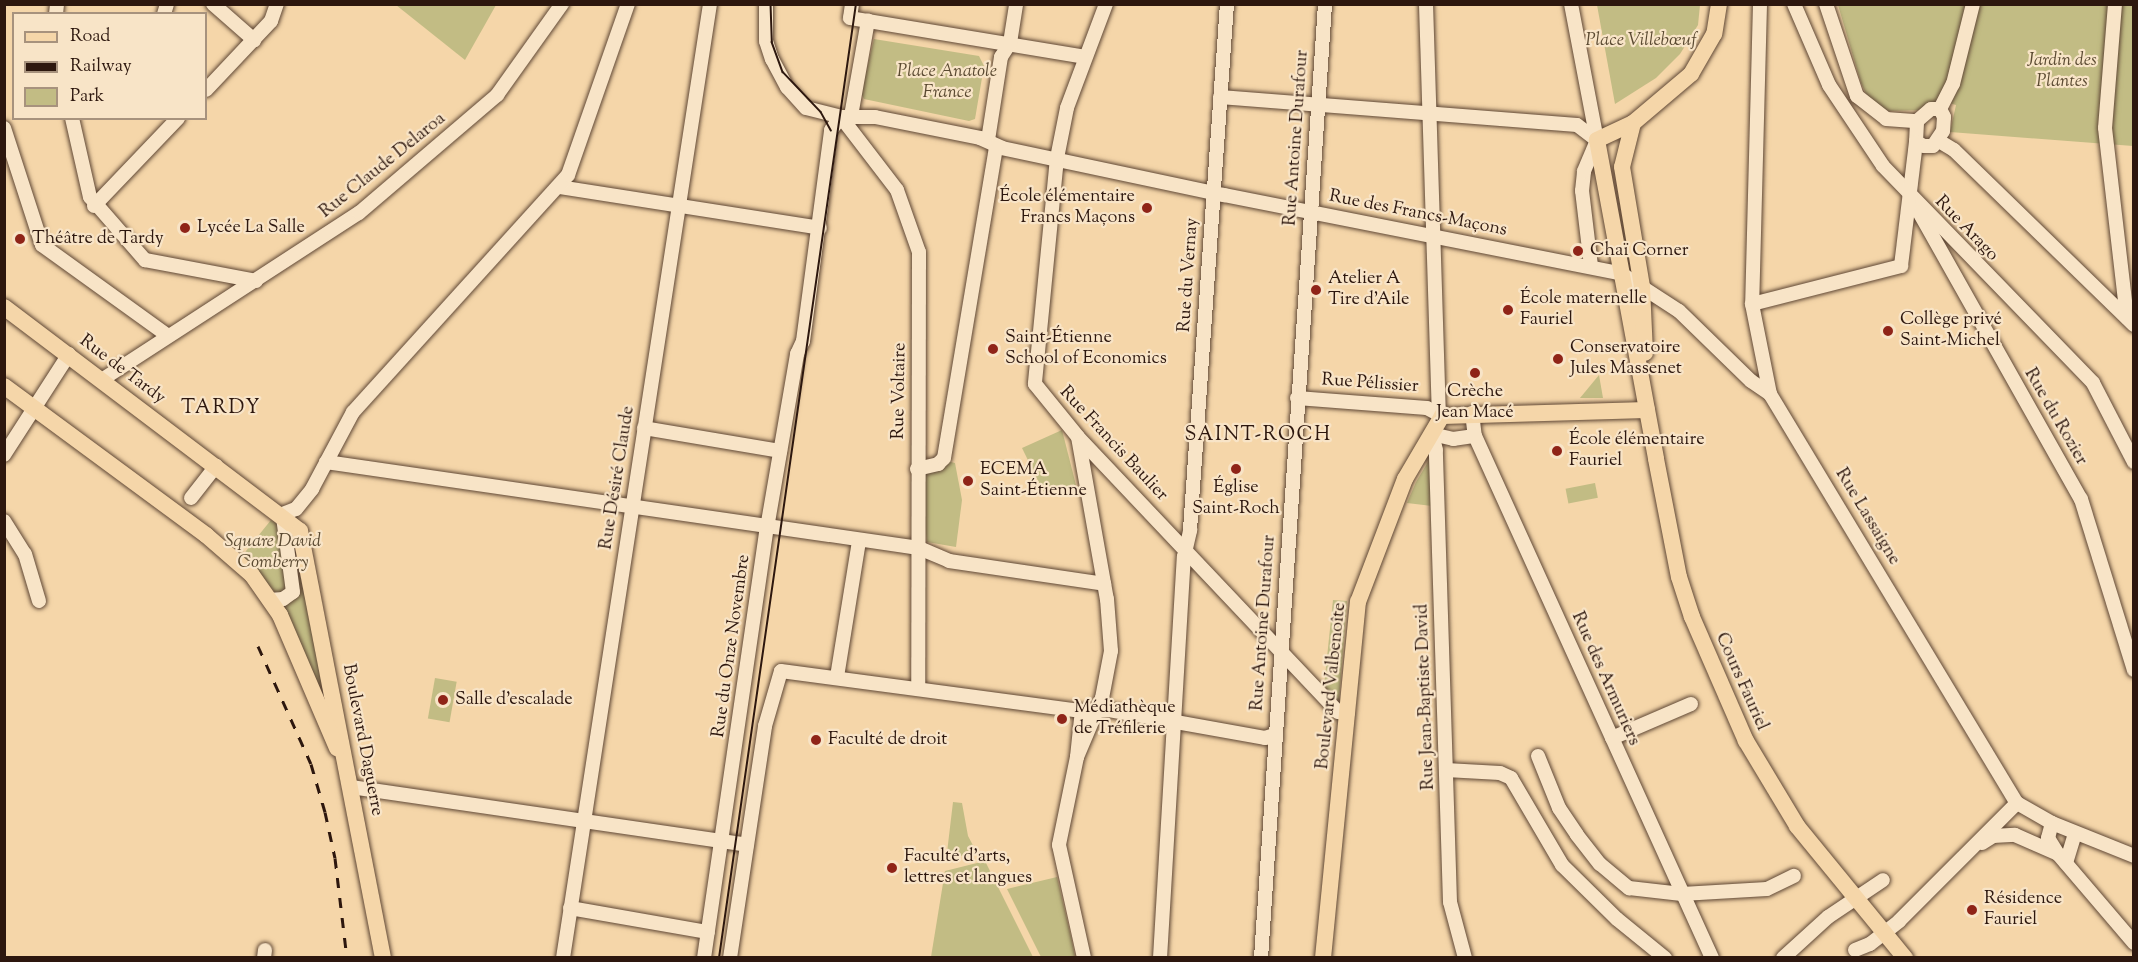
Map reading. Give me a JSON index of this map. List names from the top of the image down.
{
  "streets": {
    "main road": [
      "Rue de Tardy",
      "Cours Fauriel",
      "Boulevard Valbenoîte",
      "Boulevard Daguerre"
    ],
    "street": [
      "Rue Antoine Durafour",
      "Rue Claude Delaroa",
      "Rue des Francs-Maçons",
      "Rue Arago",
      "Rue du Vernay",
      "Rue Pélissier",
      "Rue Voltaire",
      "Rue du Rozier",
      "Rue Francis Baulier",
      "Rue Désiré Claude",
      "Rue Lassaigne",
      "Rue du Onze Novembre",
      "Rue des Armuriers",
      "Rue Jean-Baptiste David"
    ]
  },
  "crossings": [
    ["Rue Antoine Durafour", "Rue des Francs-Maçons"],
    ["Rue Antoine Durafour", "Rue Pélissier"],
    ["Rue Antoine Durafour", "Rue Francis Baulier"],
    ["Rue Claude Delaroa", "Rue de Tardy"],
    ["Rue des Francs-Maçons", "Rue du Vernay"],
    ["Rue des Francs-Maçons", "Rue Francis Baulier"],
    ["Rue des Francs-Maçons", "Cours Fauriel"],
    ["Rue Arago", "Rue du Rozier"],
    ["Rue du Vernay", "Rue Francis Baulier"],
    ["Rue de Tardy", "Boulevard Daguerre"],
    ["Rue Pélissier", "Boulevard Valbenoîte"],
    ["Rue Voltaire", "Rue du Onze Novembre"],
    ["Rue Francis Baulier", "Boulevard Valbenoîte"],
    ["Rue Lassaigne", "Cours Fauriel"],
    ["Boulevard Valbenoîte", "Rue Jean-Baptiste David"]
  ],
  "districts": ["TARDY", "SAINT-ROCH"],
  "parks": [
    "Place Villebœuf",
    "Jardin des Plantes",
    "Place Anatole France",
    "Square David Comberry"
  ],
  "places": [
    "École élémentaire Francs Maçons",
    "Lycée La Salle",
    "Théâtre de Tardy",
    "Chaï Corner",
    "Atelier A Tire d'Aile",
    "École maternelle Fauriel",
    "Collège privé Saint-Michel",
    "Saint-Étienne School of Economics",
    "Conservatoire Jules Massenet",
    "Crèche Jean Macé",
    "École élémentaire Fauriel",
    "Église Saint-Roch",
    "ECEMA Saint-Étienne",
    "Salle d'escalade",
    "Médiathèque de Tréfilerie",
    "Faculté de droit",
    "Faculté d'arts, lettres et langues",
    "Résidence Fauriel"
  ],
  "legend": ["Road", "Railway", "Park"]
}
